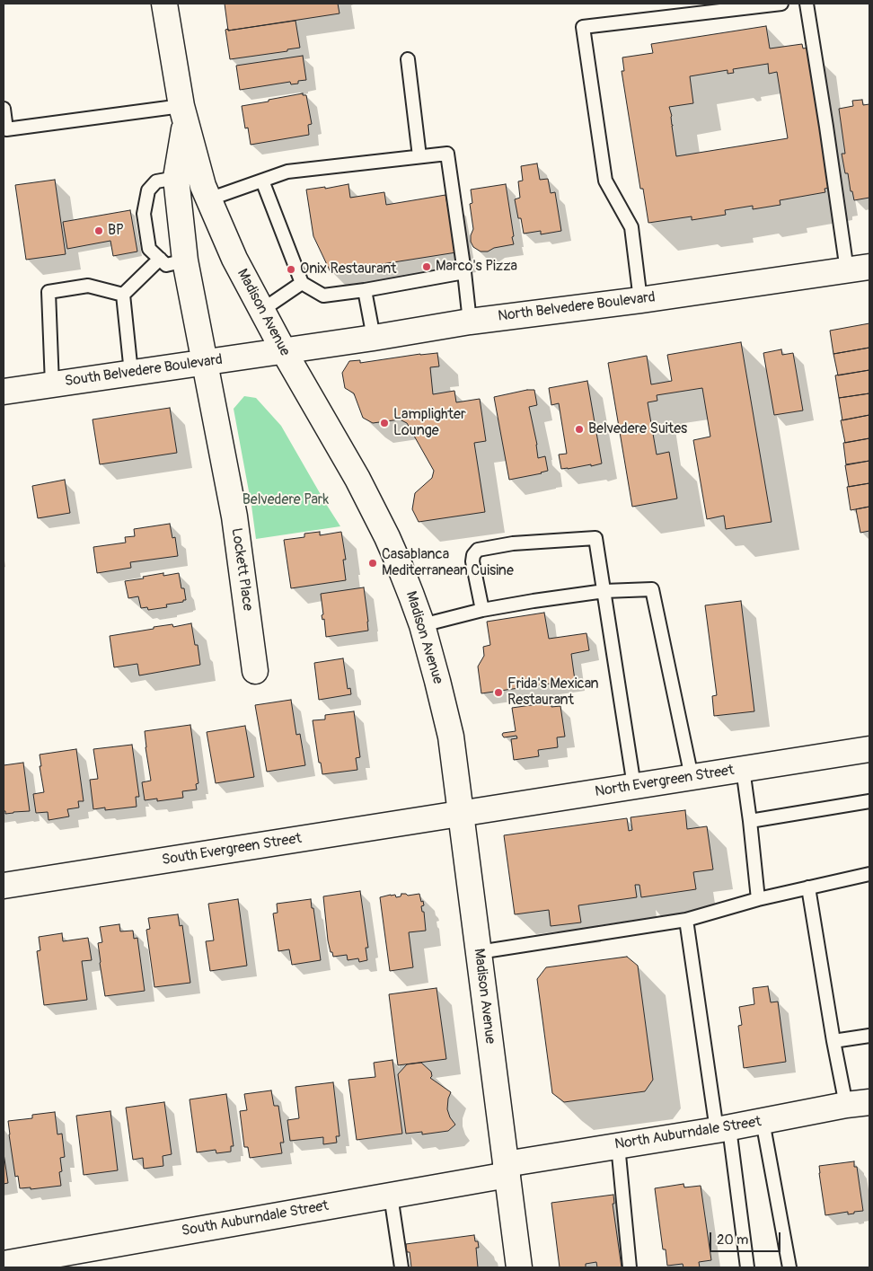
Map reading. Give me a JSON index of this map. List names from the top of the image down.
{
  "streets": {
    "street": [
      "North Belvedere Boulevard",
      "Madison Avenue",
      "South Belvedere Boulevard",
      "Lockett Place",
      "North Evergreen Street",
      "South Evergreen Street",
      "North Auburndale Street",
      "South Auburndale Street"
    ]
  },
  "crossings": [
    ["North Belvedere Boulevard", "Madison Avenue"],
    ["North Belvedere Boulevard", "South Belvedere Boulevard"],
    ["Madison Avenue", "South Belvedere Boulevard"],
    ["Madison Avenue", "Lockett Place"],
    ["Madison Avenue", "North Evergreen Street"],
    ["Madison Avenue", "South Evergreen Street"],
    ["Madison Avenue", "North Auburndale Street"],
    ["Madison Avenue", "South Auburndale Street"],
    ["South Belvedere Boulevard", "Lockett Place"],
    ["North Evergreen Street", "South Evergreen Street"],
    ["North Auburndale Street", "South Auburndale Street"]
  ],
  "parks": ["Belvedere Park"],
  "places": [
    "BP",
    "Marco's Pizza",
    "Onix Restaurant",
    "Lamplighter Lounge",
    "Belvedere Suites",
    "Casablanca Mediterranean Cuisine",
    "Frida's Mexican Restaurant"
  ],
  "scale_bar": "20 m"
}
